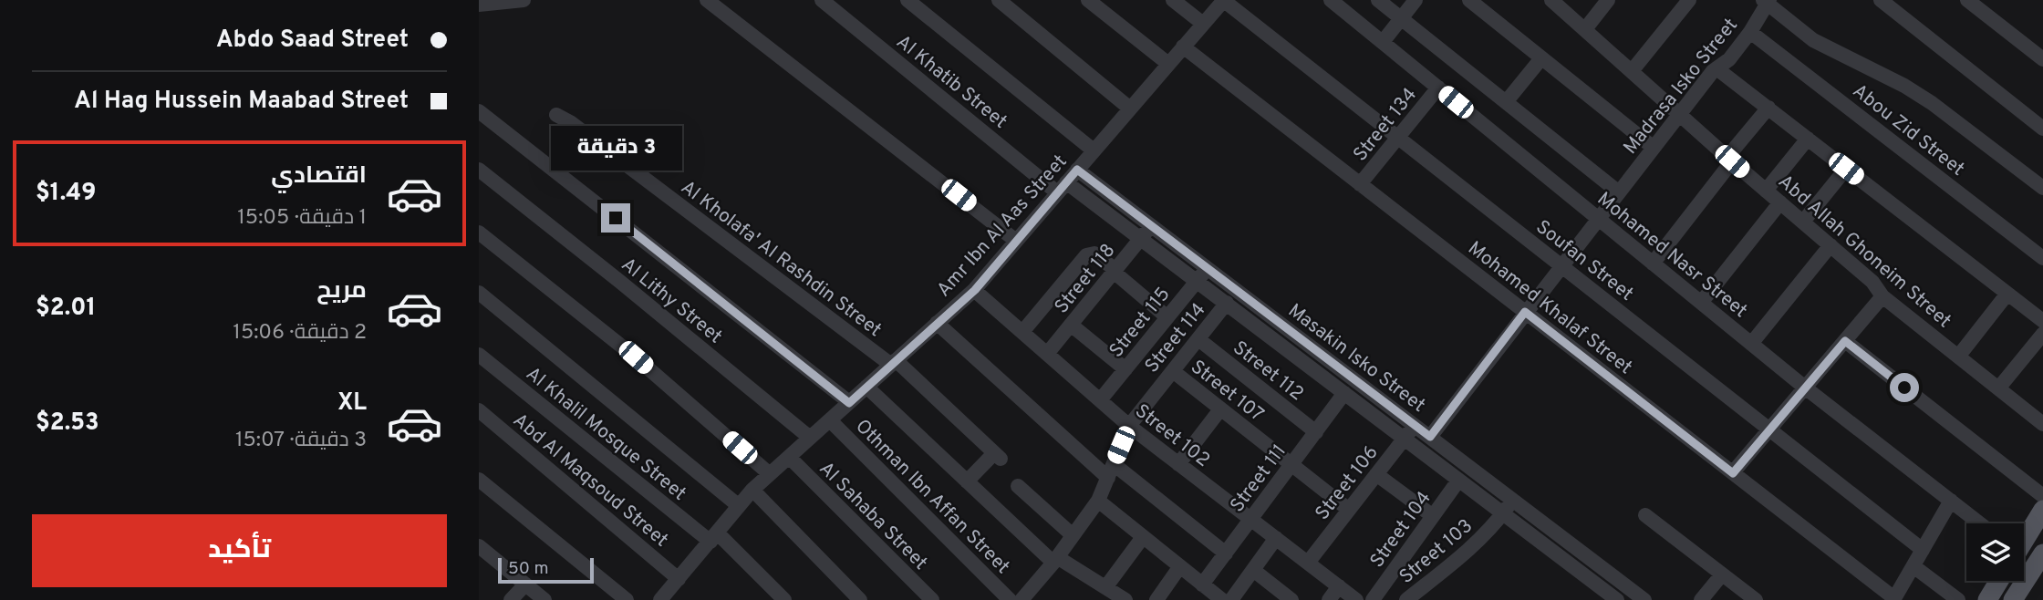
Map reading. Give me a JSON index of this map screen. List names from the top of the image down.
{
  "streets": {
    "street": [
      "Al Khatib Street",
      "Madrasa Isko Street",
      "Street 134",
      "Abou Zid Street",
      "Amr Ibn Al Aas Street",
      "Abd Allah Ghoneim Street",
      "Mohamed Nasr Street",
      "Al Kholafa' Al Rashdin Street",
      "Soufan Street",
      "Street 118",
      "Al Lithy Street",
      "Mohamed Khalaf Street",
      "Street 115",
      "Street 114",
      "Masakin Isko Street",
      "Street 112",
      "Street 107",
      "Al Khalil Mosque Street",
      "Street 102",
      "Street 111",
      "Abd Al Maqsoud Street",
      "Street 106",
      "Othman Ibn Affan Street",
      "Al Sahaba Street",
      "Street 104",
      "Street 103"
    ]
  },
  "crossings": [
    ["Al Khatib Street", "Amr Ibn Al Aas Street"],
    ["Al Khatib Street", "Masakin Isko Street"],
    ["Madrasa Isko Street", "Abou Zid Street"],
    ["Madrasa Isko Street", "Abd Allah Ghoneim Street"],
    ["Madrasa Isko Street", "Mohamed Nasr Street"],
    ["Madrasa Isko Street", "Soufan Street"],
    ["Madrasa Isko Street", "Mohamed Khalaf Street"],
    ["Madrasa Isko Street", "Masakin Isko Street"],
    ["Street 134", "Mohamed Nasr Street"],
    ["Street 134", "Soufan Street"],
    ["Street 134", "Mohamed Khalaf Street"],
    ["Amr Ibn Al Aas Street", "Al Kholafa' Al Rashdin Street"],
    ["Amr Ibn Al Aas Street", "Soufan Street"],
    ["Amr Ibn Al Aas Street", "Al Lithy Street"],
    ["Amr Ibn Al Aas Street", "Mohamed Khalaf Street"],
    ["Amr Ibn Al Aas Street", "Masakin Isko Street"],
    ["Amr Ibn Al Aas Street", "Al Khalil Mosque Street"],
    ["Amr Ibn Al Aas Street", "Street 102"],
    ["Amr Ibn Al Aas Street", "Abd Al Maqsoud Street"],
    ["Amr Ibn Al Aas Street", "Othman Ibn Affan Street"],
    ["Amr Ibn Al Aas Street", "Al Sahaba Street"],
    ["Street 118", "Masakin Isko Street"],
    ["Street 118", "Street 102"],
    ["Street 115", "Masakin Isko Street"],
    ["Street 115", "Street 102"],
    ["Street 114", "Masakin Isko Street"],
    ["Street 114", "Street 112"],
    ["Street 114", "Street 107"],
    ["Street 114", "Street 102"],
    ["Masakin Isko Street", "Street 111"],
    ["Masakin Isko Street", "Street 106"],
    ["Masakin Isko Street", "Street 104"],
    ["Masakin Isko Street", "Street 103"],
    ["Street 112", "Street 111"],
    ["Street 107", "Street 111"],
    ["Street 107", "Street 106"],
    ["Street 102", "Street 111"],
    ["Street 102", "Street 106"]
  ],
  "scale_bar": "50 m",
  "page": {
    "banner": ["Abdo Saad Street", "Al Hag Hussein Maabad Street"],
    "bubble": "3 دقيقة",
    "list": [
      {
        "name": "اقتصادي",
        "note": "1 دقيقة · 15:05",
        "value": "$1.49"
      },
      {
        "name": "مريح",
        "note": "2 دقيقة · 15:06",
        "value": "$2.01"
      },
      {
        "name": "XL",
        "note": "3 دقيقة · 15:07",
        "value": "$2.53"
      }
    ],
    "buttons": "تأكيد",
    "scale": "50 m"
  }
}
